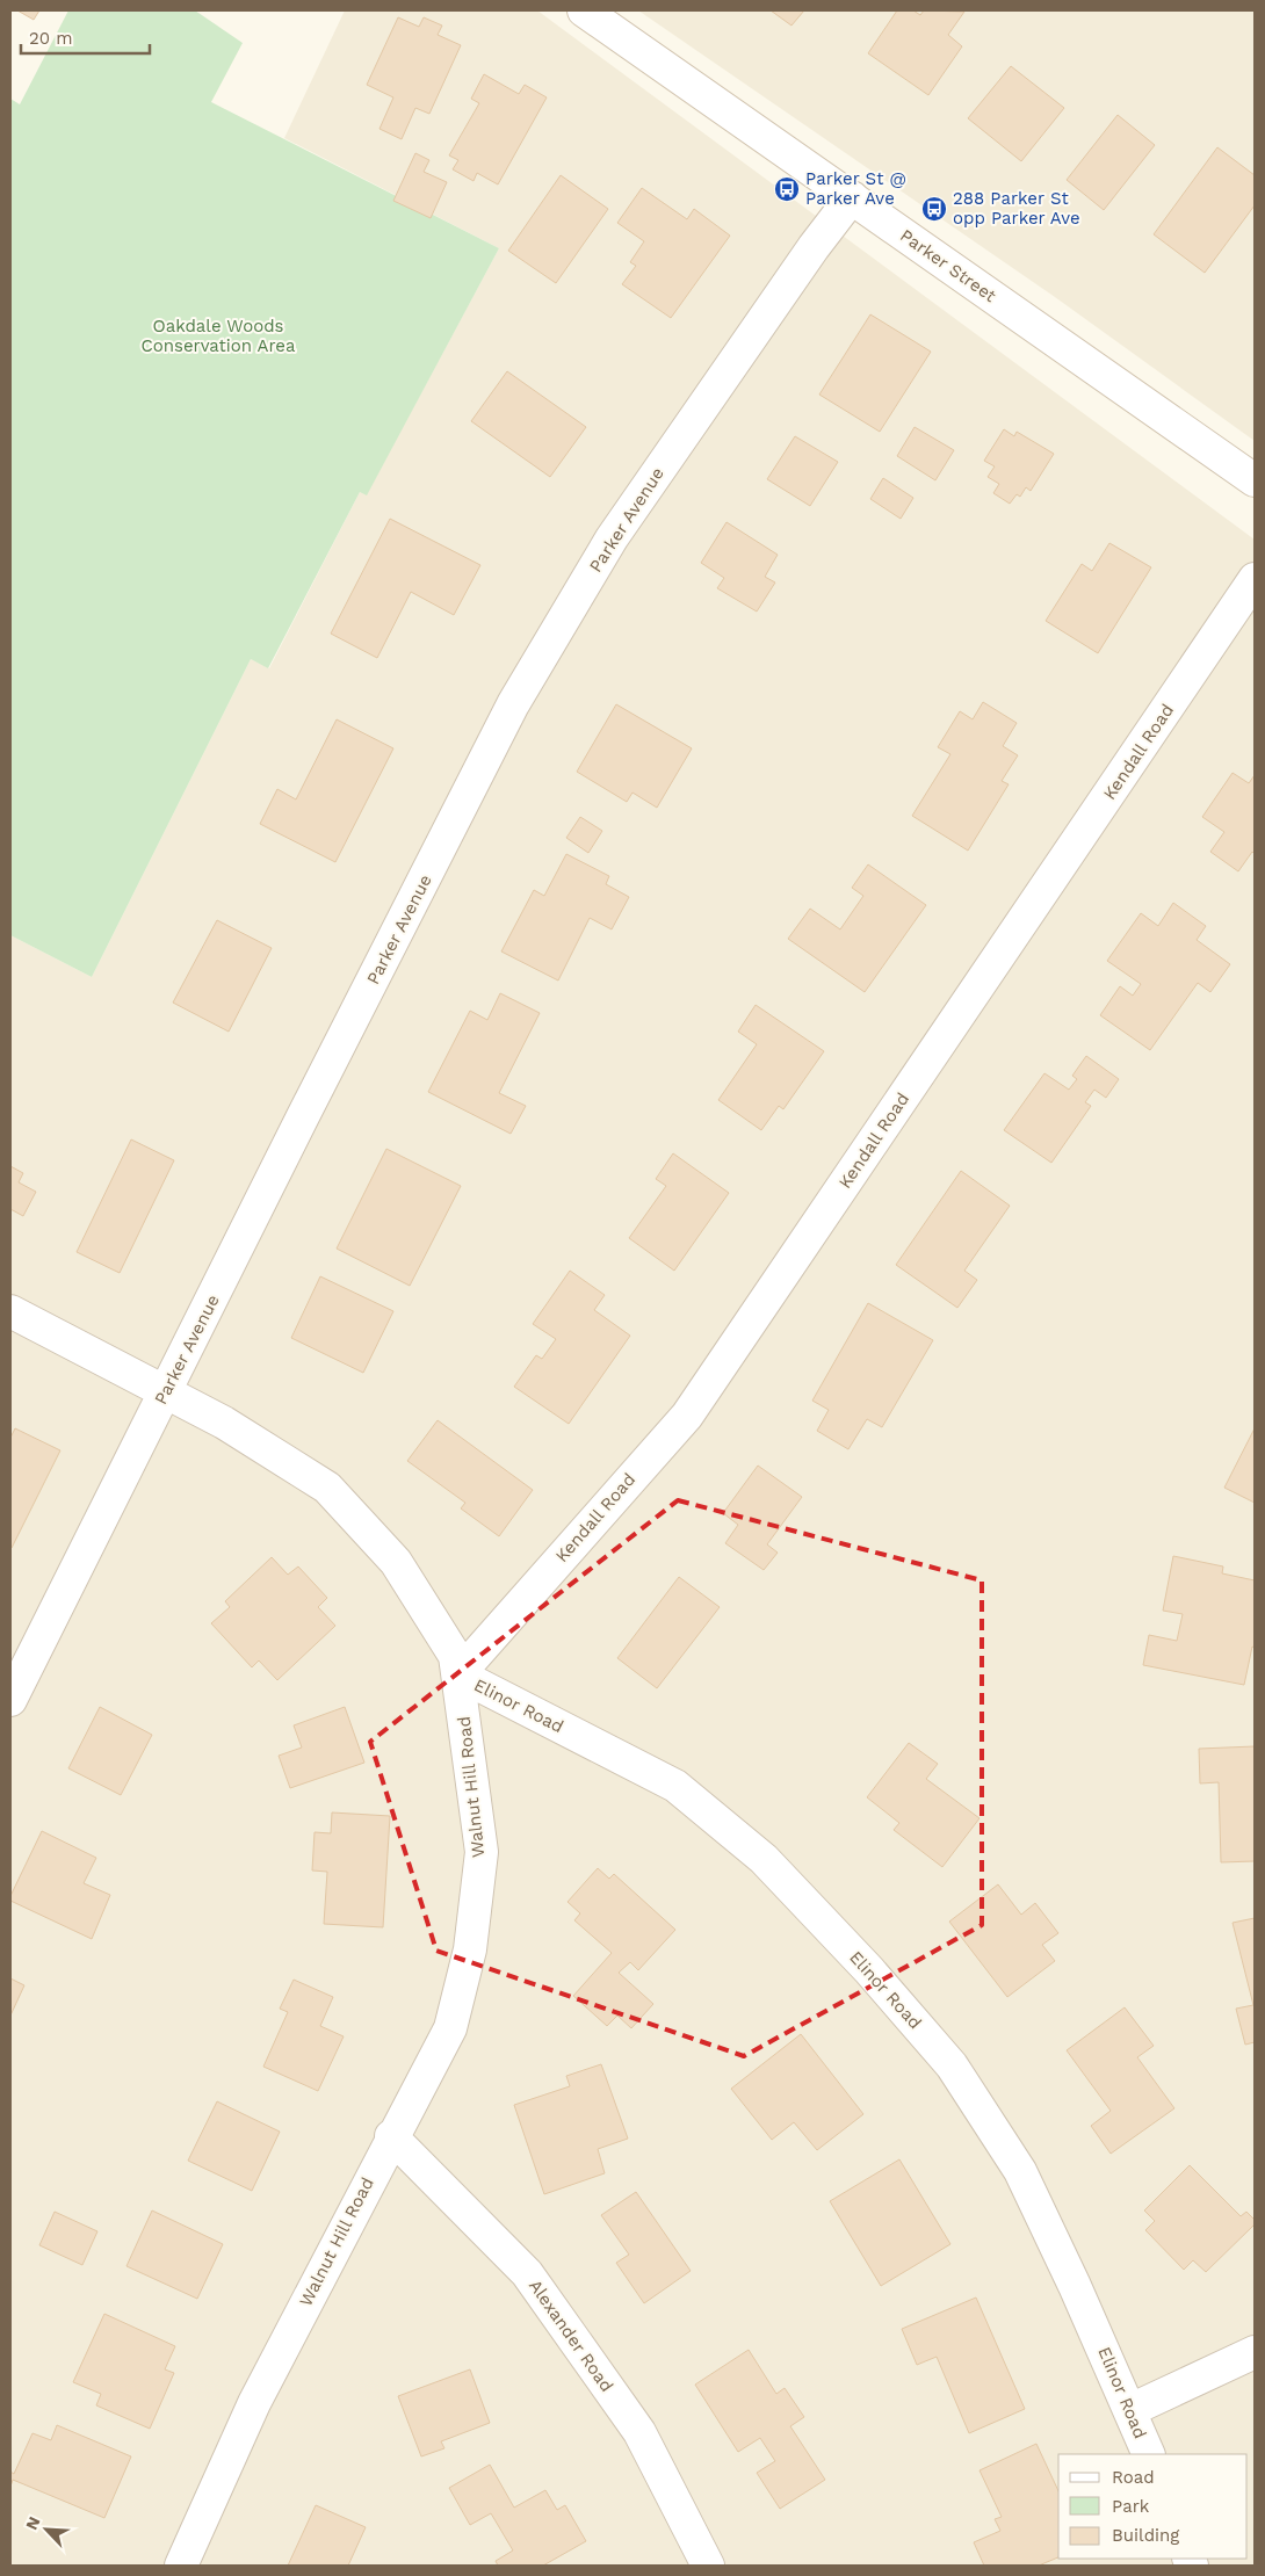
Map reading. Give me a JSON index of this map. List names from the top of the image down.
{
  "streets": {
    "street": [
      "Parker Street",
      "Parker Avenue",
      "Kendall Road",
      "Elinor Road",
      "Walnut Hill Road",
      "Alexander Road"
    ]
  },
  "crossings": [
    ["Parker Street", "Parker Avenue"],
    ["Parker Avenue", "Walnut Hill Road"],
    ["Kendall Road", "Elinor Road"],
    ["Kendall Road", "Walnut Hill Road"],
    ["Elinor Road", "Walnut Hill Road"],
    ["Walnut Hill Road", "Alexander Road"]
  ],
  "parks": ["Oakdale Woods Conservation Area"],
  "places": {
    "bus stop": ["Parker St @ Parker Ave", "288 Parker St opp Parker Ave"]
  },
  "legend": ["Road", "Park", "Building"],
  "scale_bar": "20 m",
  "north": "top left"
}
